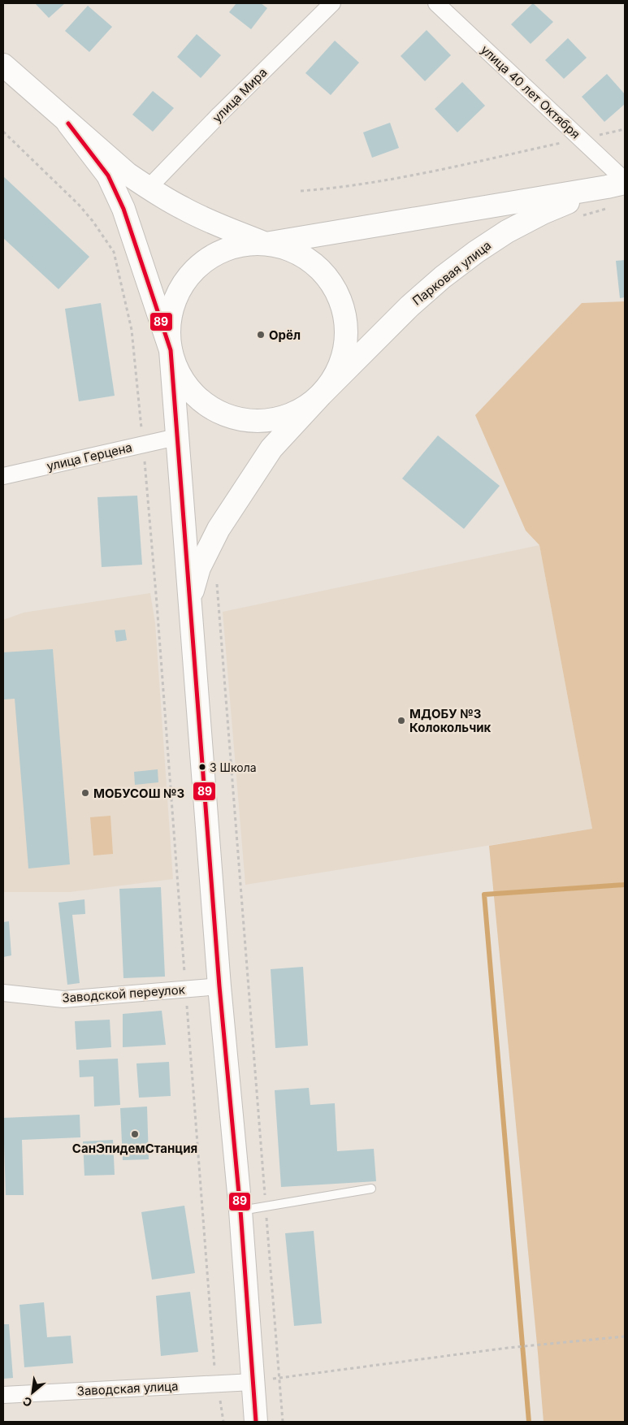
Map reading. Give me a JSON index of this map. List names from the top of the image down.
{
  "streets": {
    "main road": ["Парковая улица"],
    "street": [
      "улица 40 лет Октября",
      "улица Мира",
      "улица Герцена",
      "Заводской переулок",
      "Заводская улица"
    ]
  },
  "crossings": [
    ["улица 40 лет Октября", "Парковая улица"]
  ],
  "places": [
    "Орёл",
    "МДОБУ №3 Колокольчик",
    "3 Школа",
    "МОБУСОШ №3",
    "СанЭпидемСтанция"
  ],
  "lines": ["transit line 89"],
  "north": "bottom left"
}
